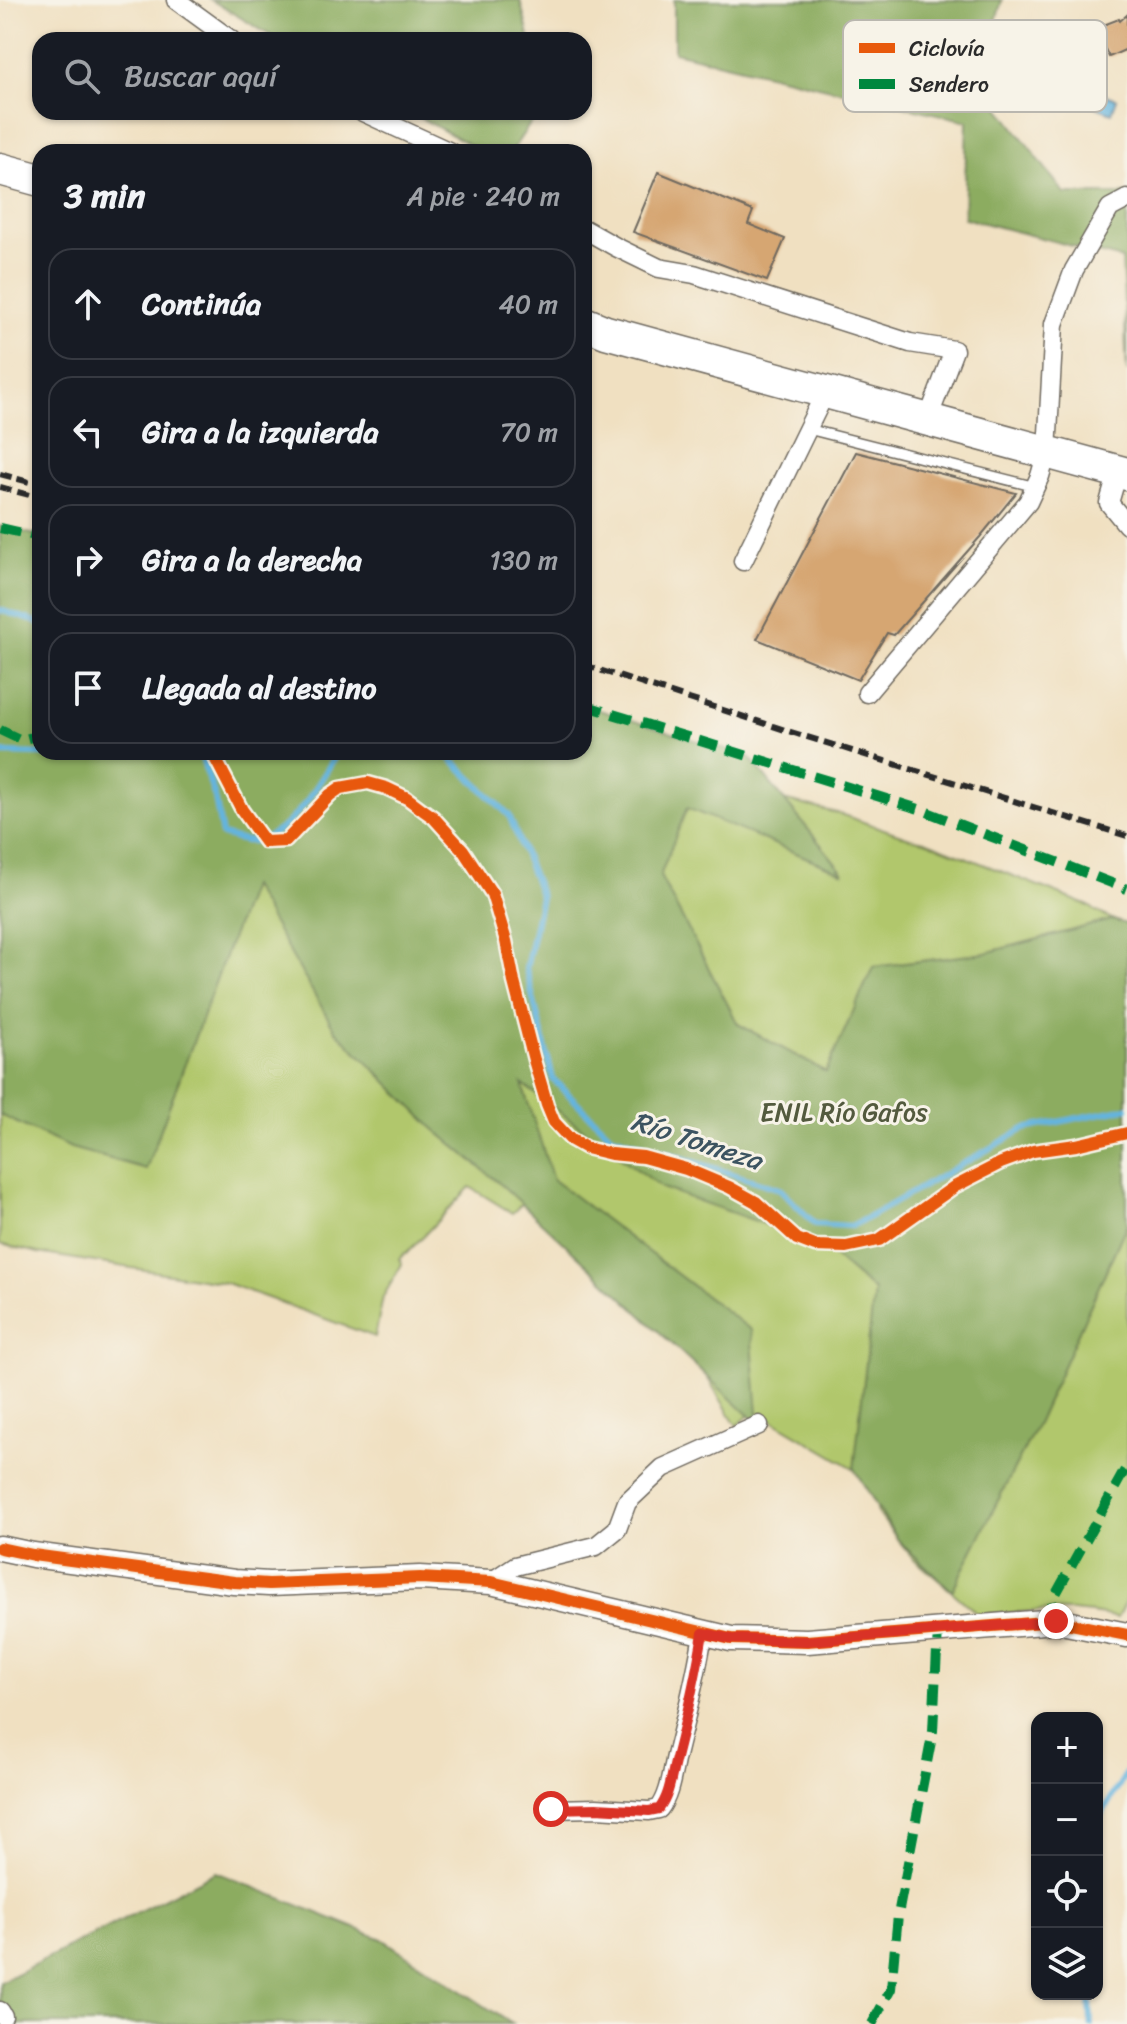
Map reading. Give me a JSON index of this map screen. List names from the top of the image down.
{
  "water": ["Río Tomeza"],
  "parks": ["ENIL Río Gafos"],
  "legend": ["Ciclovía", "Sendero"],
  "page": {
    "search": "Buscar aquí",
    "heading": ["3 min", "A pie · 240 m"],
    "list": [
      ["Continúa", "40 m"],
      ["Gira a la izquierda", "70 m"],
      ["Gira a la derecha", "130 m"],
      "Llegada al destino"
    ],
    "map_buttons": ["+", "−"]
  }
}
